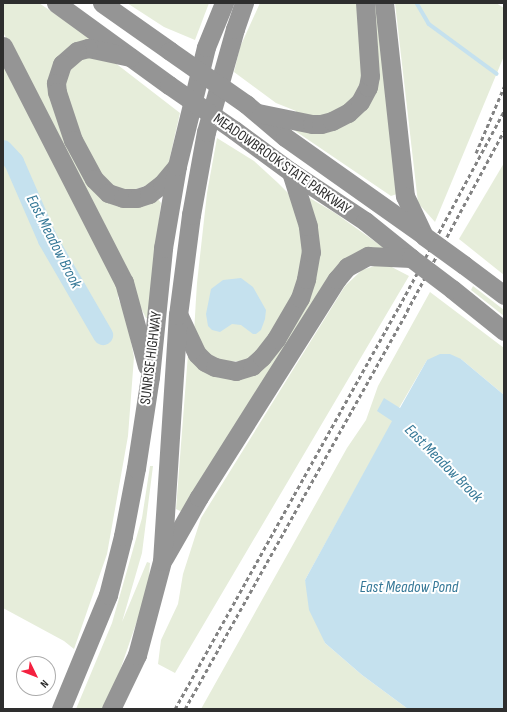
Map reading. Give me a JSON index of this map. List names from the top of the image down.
{
  "streets": {
    "highway": ["MEADOWBROOK STATE PARKWAY", "SUNRISE HIGHWAY"]
  },
  "water": ["East Meadow Brook", "East Meadow Pond"],
  "north": "bottom right"
}
